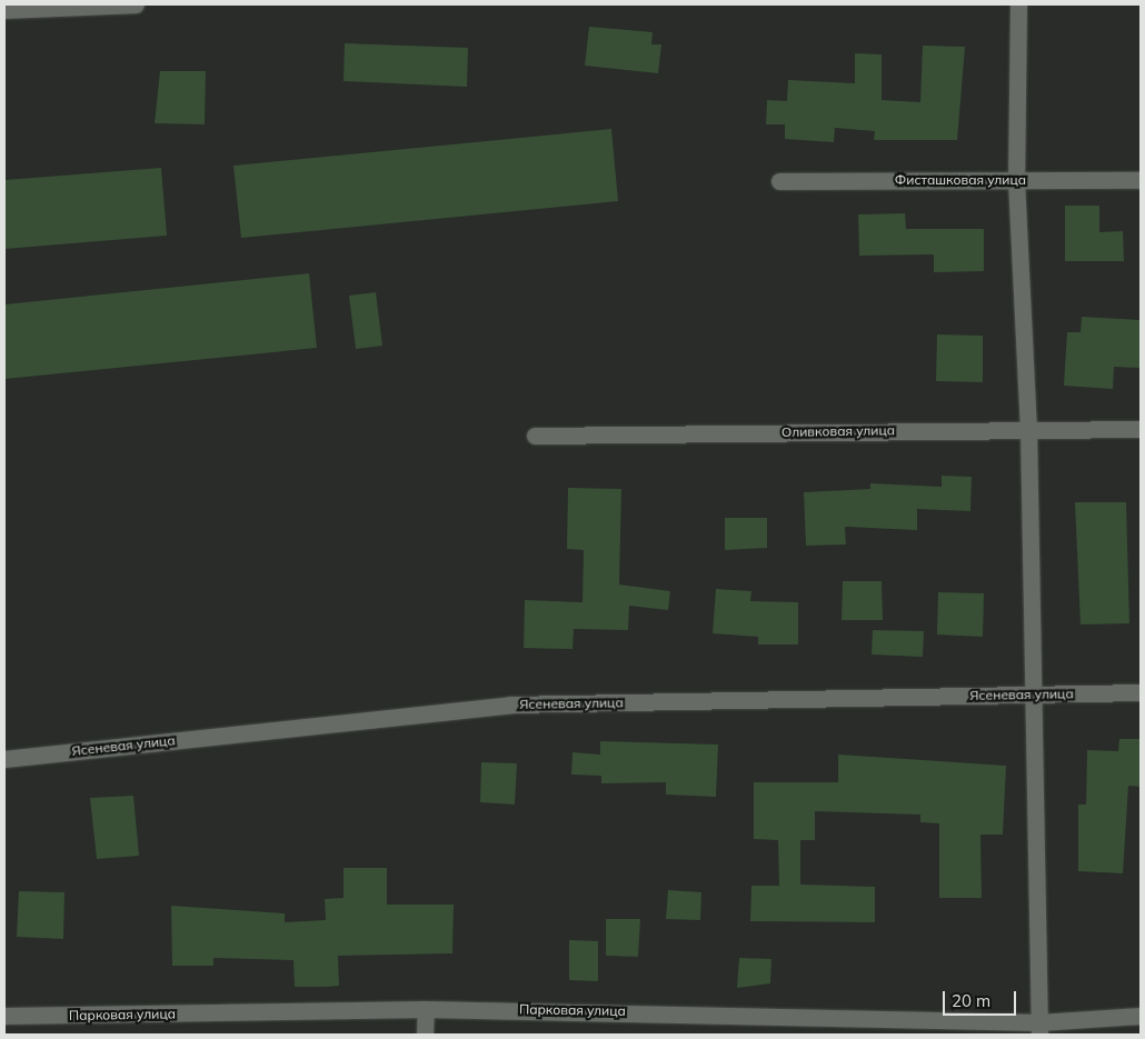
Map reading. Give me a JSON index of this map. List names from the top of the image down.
{
  "streets": {
    "street": [
      "Фисташковая улица",
      "Оливковая улица",
      "Ясеневая улица",
      "Парковая улица"
    ]
  },
  "scale_bar": "20 m"
}
